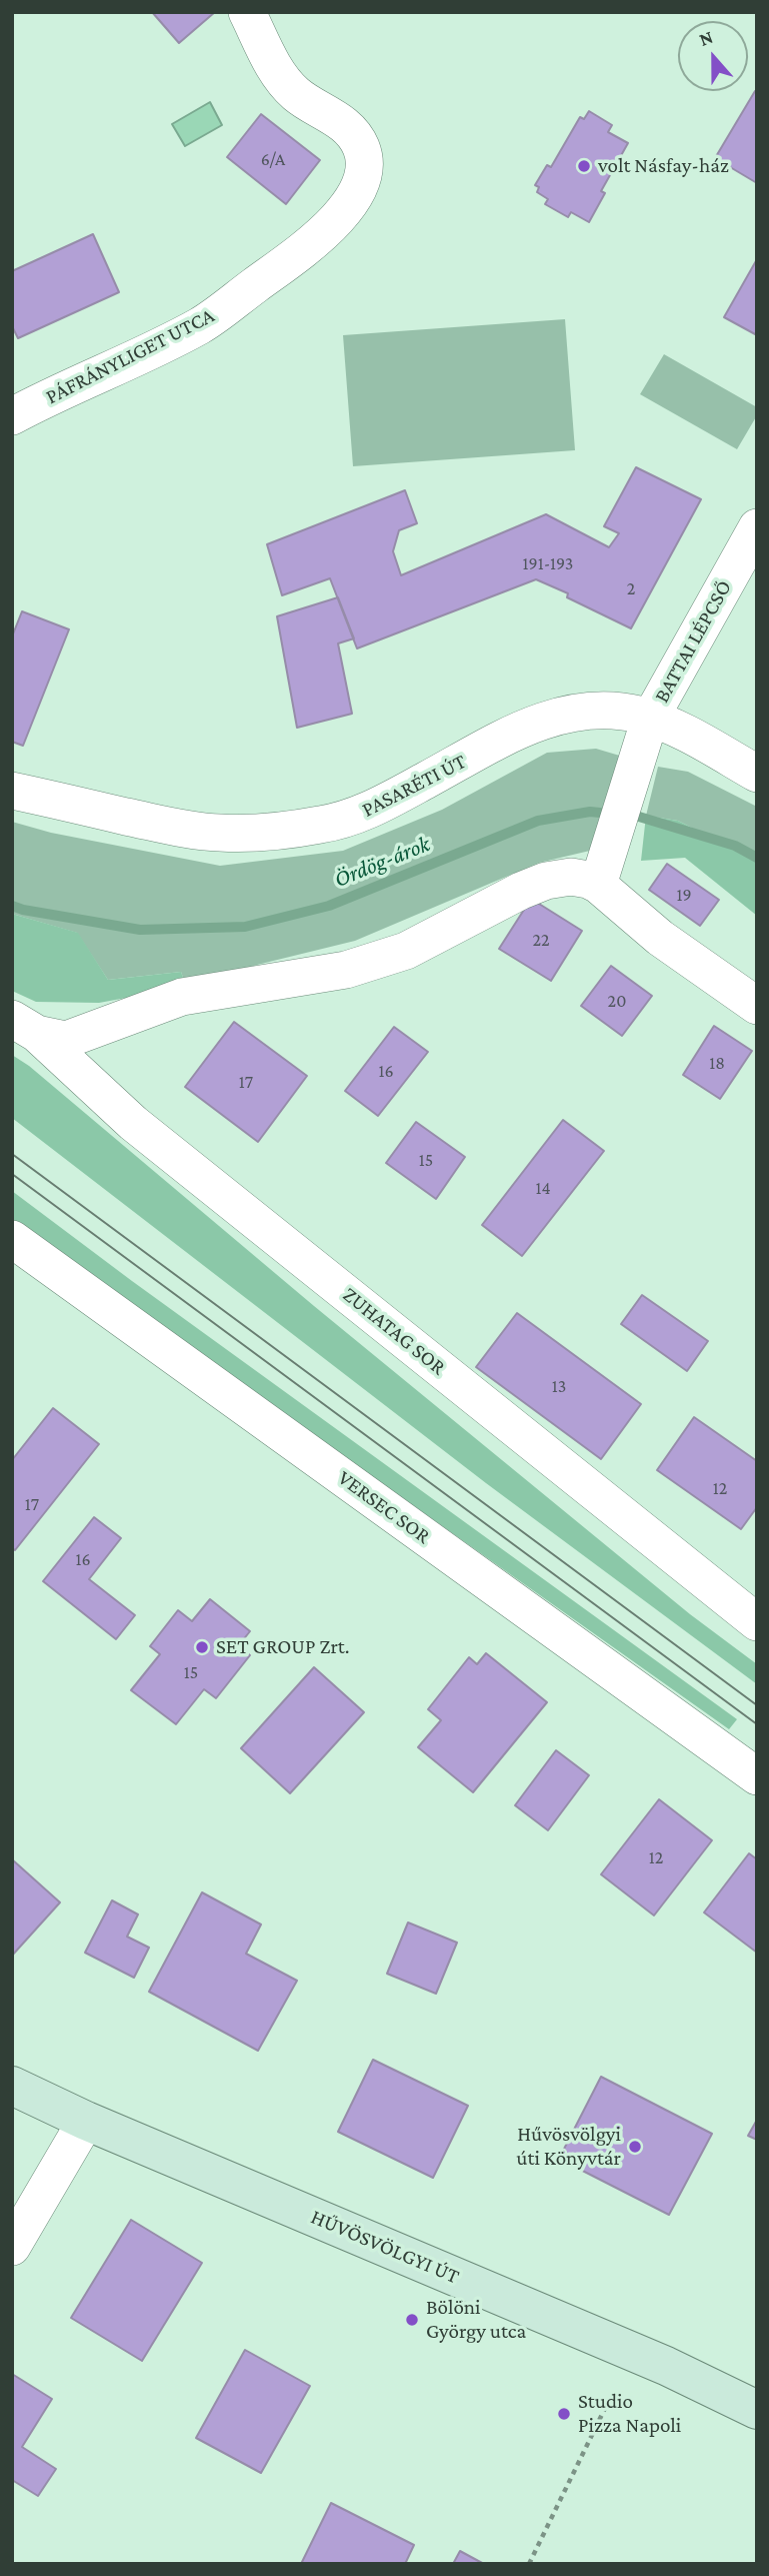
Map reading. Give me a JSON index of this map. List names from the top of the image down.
{
  "streets": {
    "main road": ["HŰVÖSVÖLGYI ÚT"],
    "street": [
      "PÁFRÁNYLIGET UTCA",
      "BATTAI LÉPCSŐ",
      "PASARÉTI ÚT",
      "ZUHATAG SOR",
      "VERSEC SOR"
    ]
  },
  "crossings": [
    ["BATTAI LÉPCSŐ", "PASARÉTI ÚT"],
    ["BATTAI LÉPCSŐ", "ZUHATAG SOR"]
  ],
  "water": ["Ördög-árok"],
  "places": [
    "volt Násfay-ház",
    "SET GROUP Zrt.",
    "Hűvösvölgyi úti Könyvtár",
    "Bölöni György utca",
    "Studio Pizza Napoli"
  ],
  "house_numbers": [
    "6/A",
    "191-193",
    "2",
    "19",
    "22",
    "20",
    "18",
    "16",
    "17",
    "15",
    "14",
    "13",
    "12",
    "17",
    "16",
    "15",
    "12"
  ],
  "north": "top"
}
